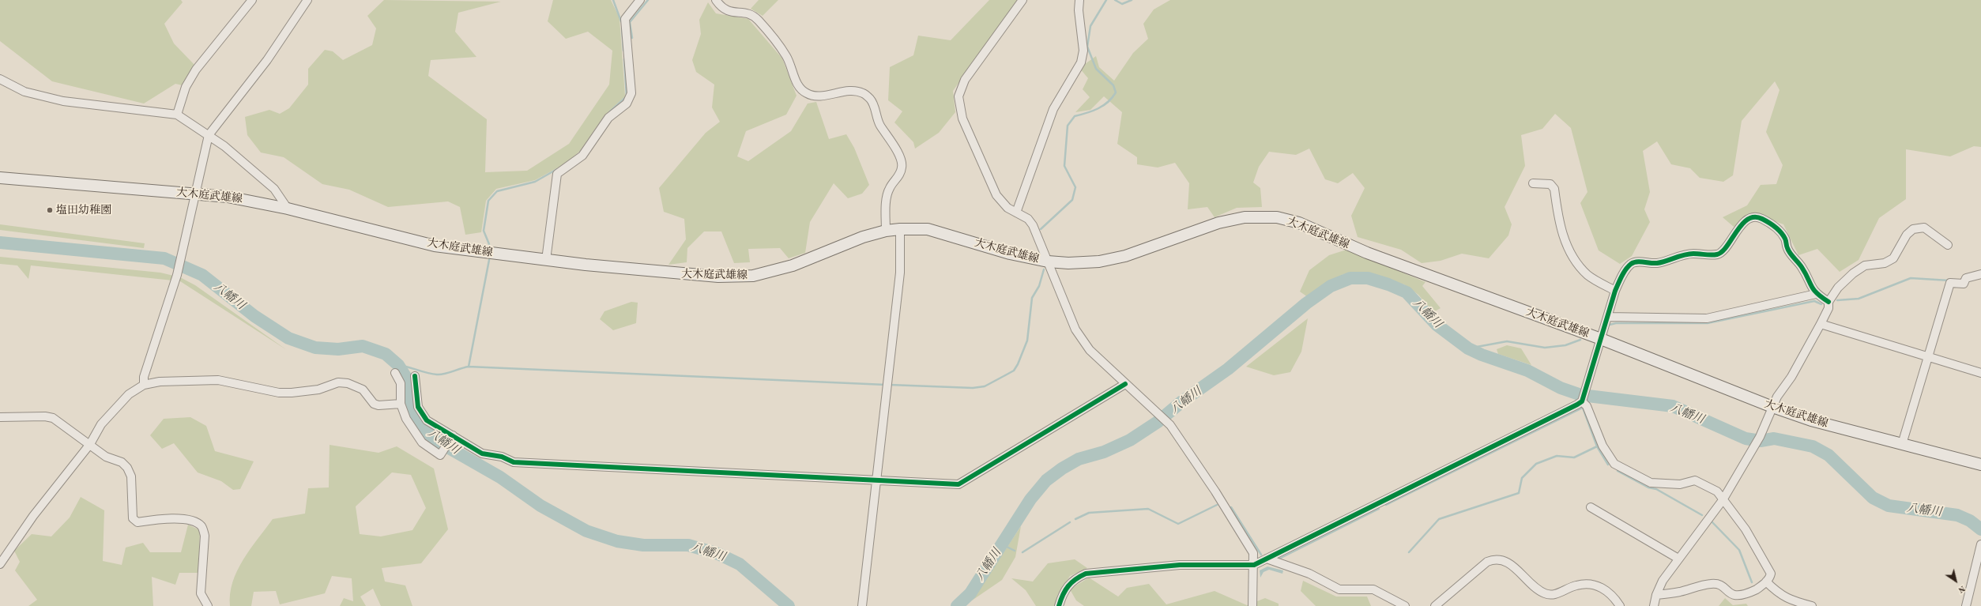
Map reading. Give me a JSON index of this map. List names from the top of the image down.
{
  "streets": {
    "main road": ["大木庭武雄線"]
  },
  "water": ["八幡川"],
  "places": ["塩田幼稚園"],
  "north": "bottom right"
}
